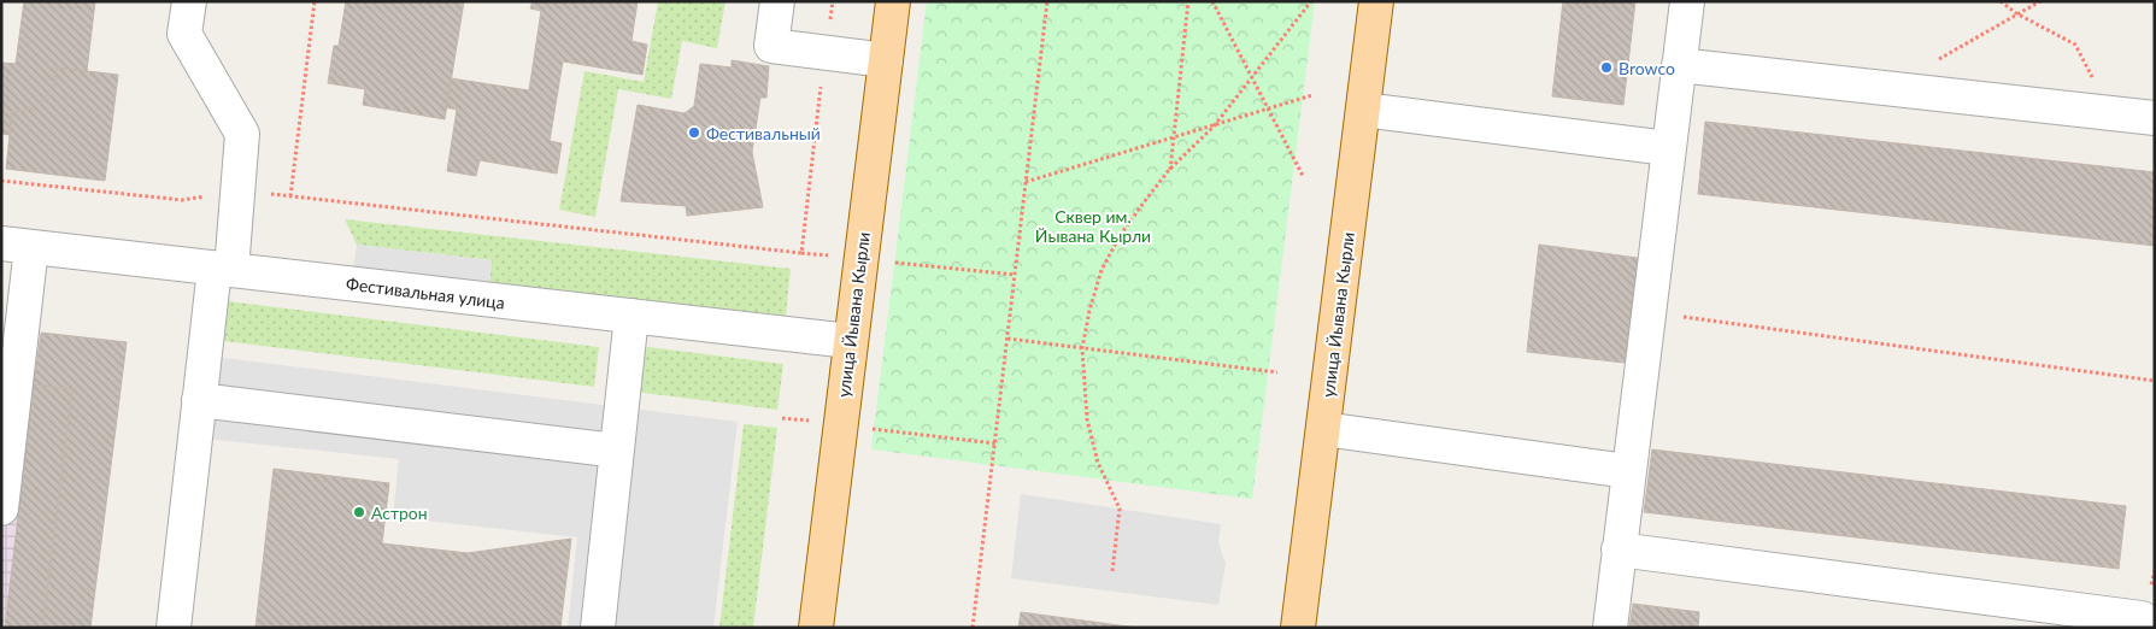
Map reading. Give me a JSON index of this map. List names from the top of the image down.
{
  "streets": {
    "main road": ["улица Йывана Кырли"],
    "street": ["Фестивальная улица"]
  },
  "crossings": [
    ["Фестивальная улица", "улица Йывана Кырли"]
  ],
  "parks": ["Сквер им. Йывана Кырли"],
  "places": ["Browco", "Фестивальный", "Астрон"]
}
